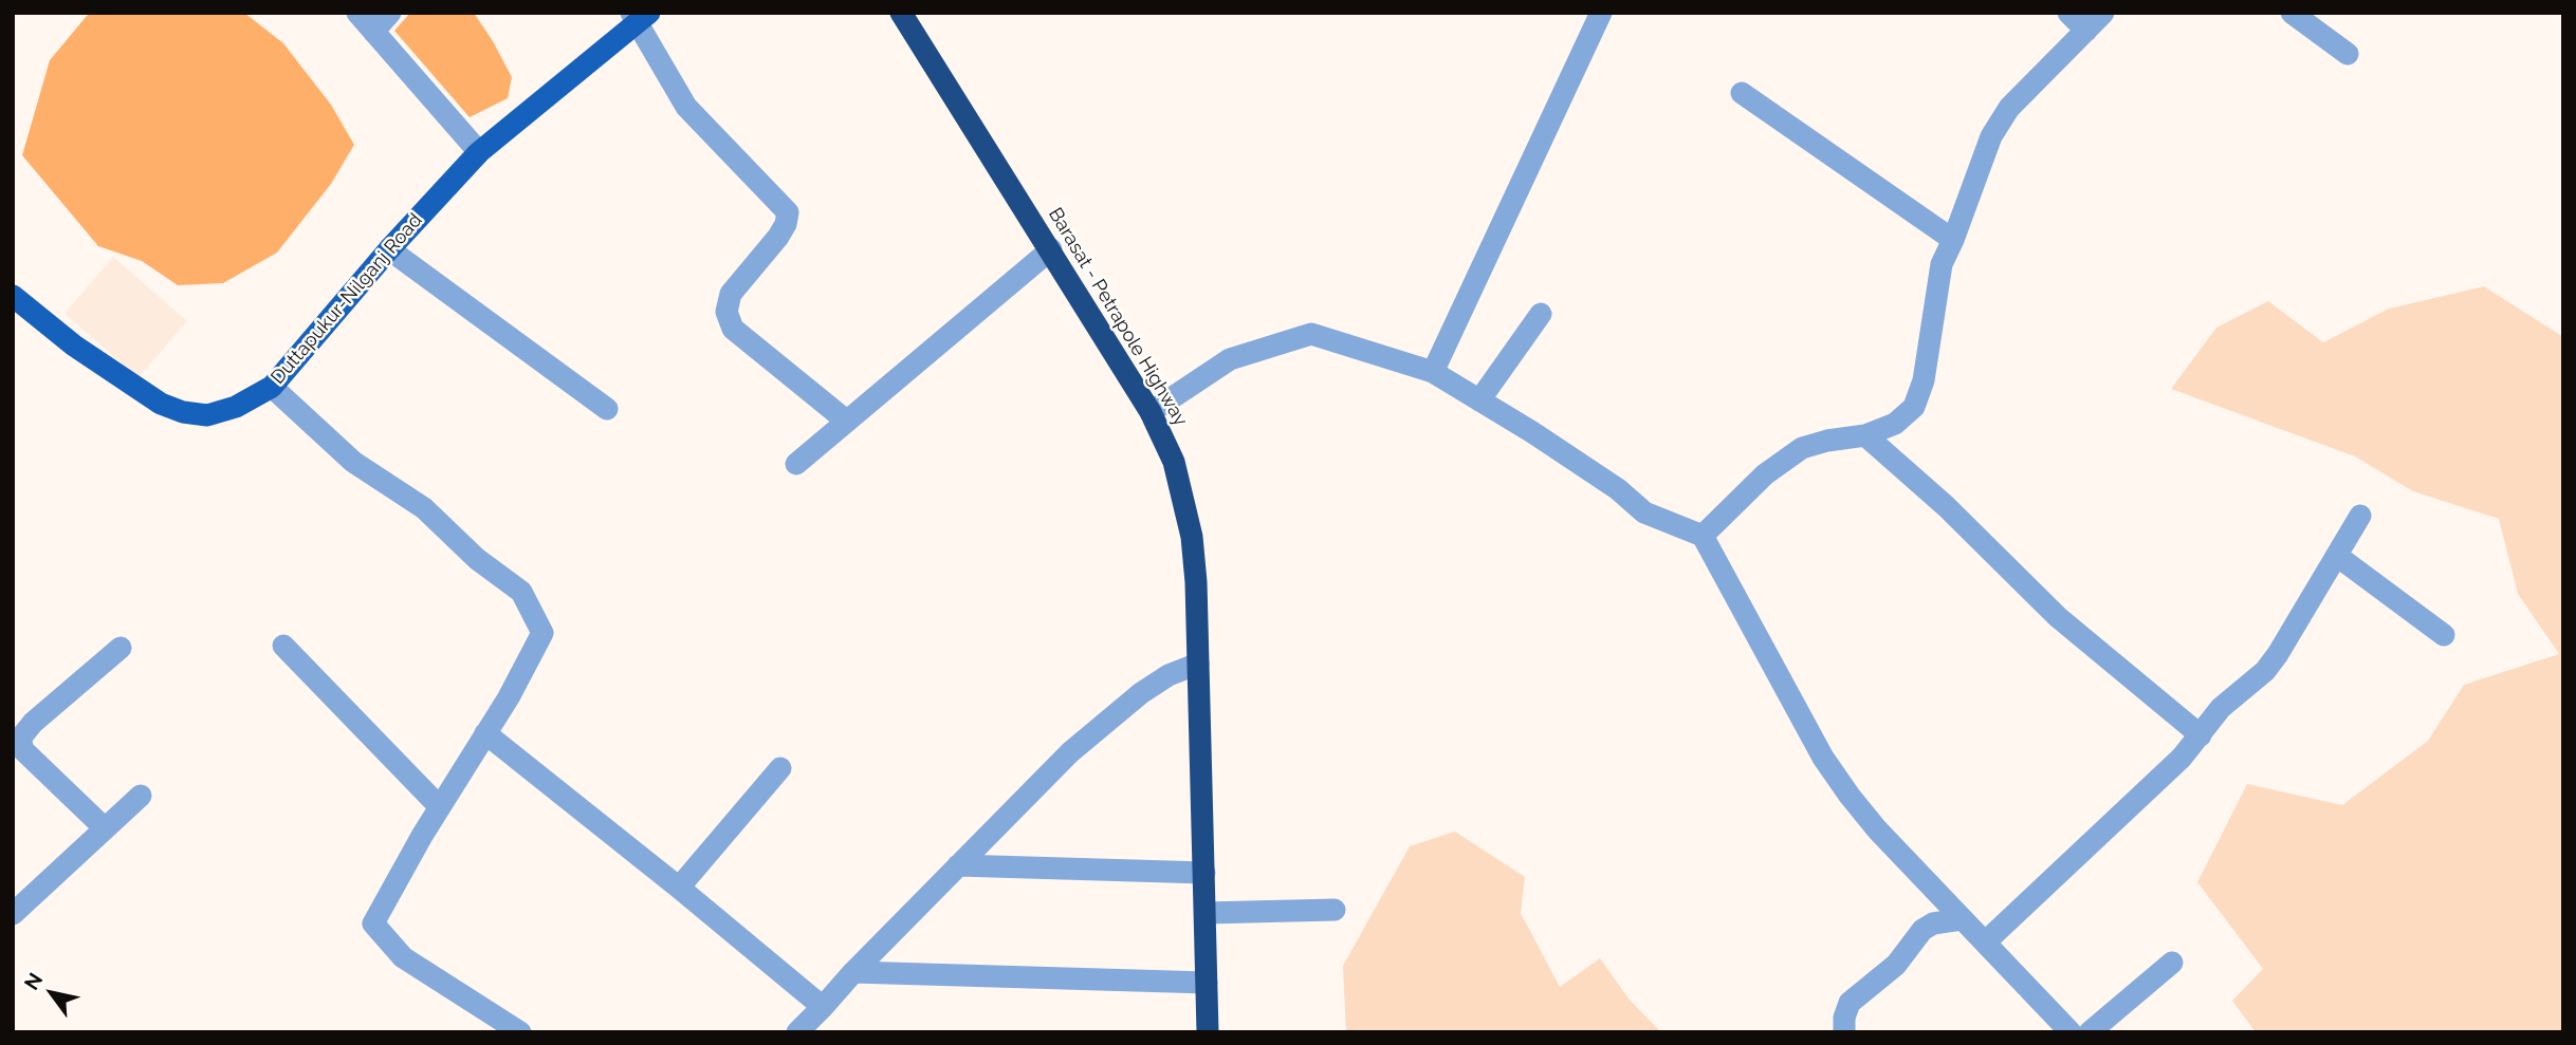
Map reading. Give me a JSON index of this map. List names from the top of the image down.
{
  "streets": {
    "highway": ["Barasat - Petrapole Highway"],
    "main road": ["Duttapukur-Nilganj Road"]
  },
  "north": "top left"
}
